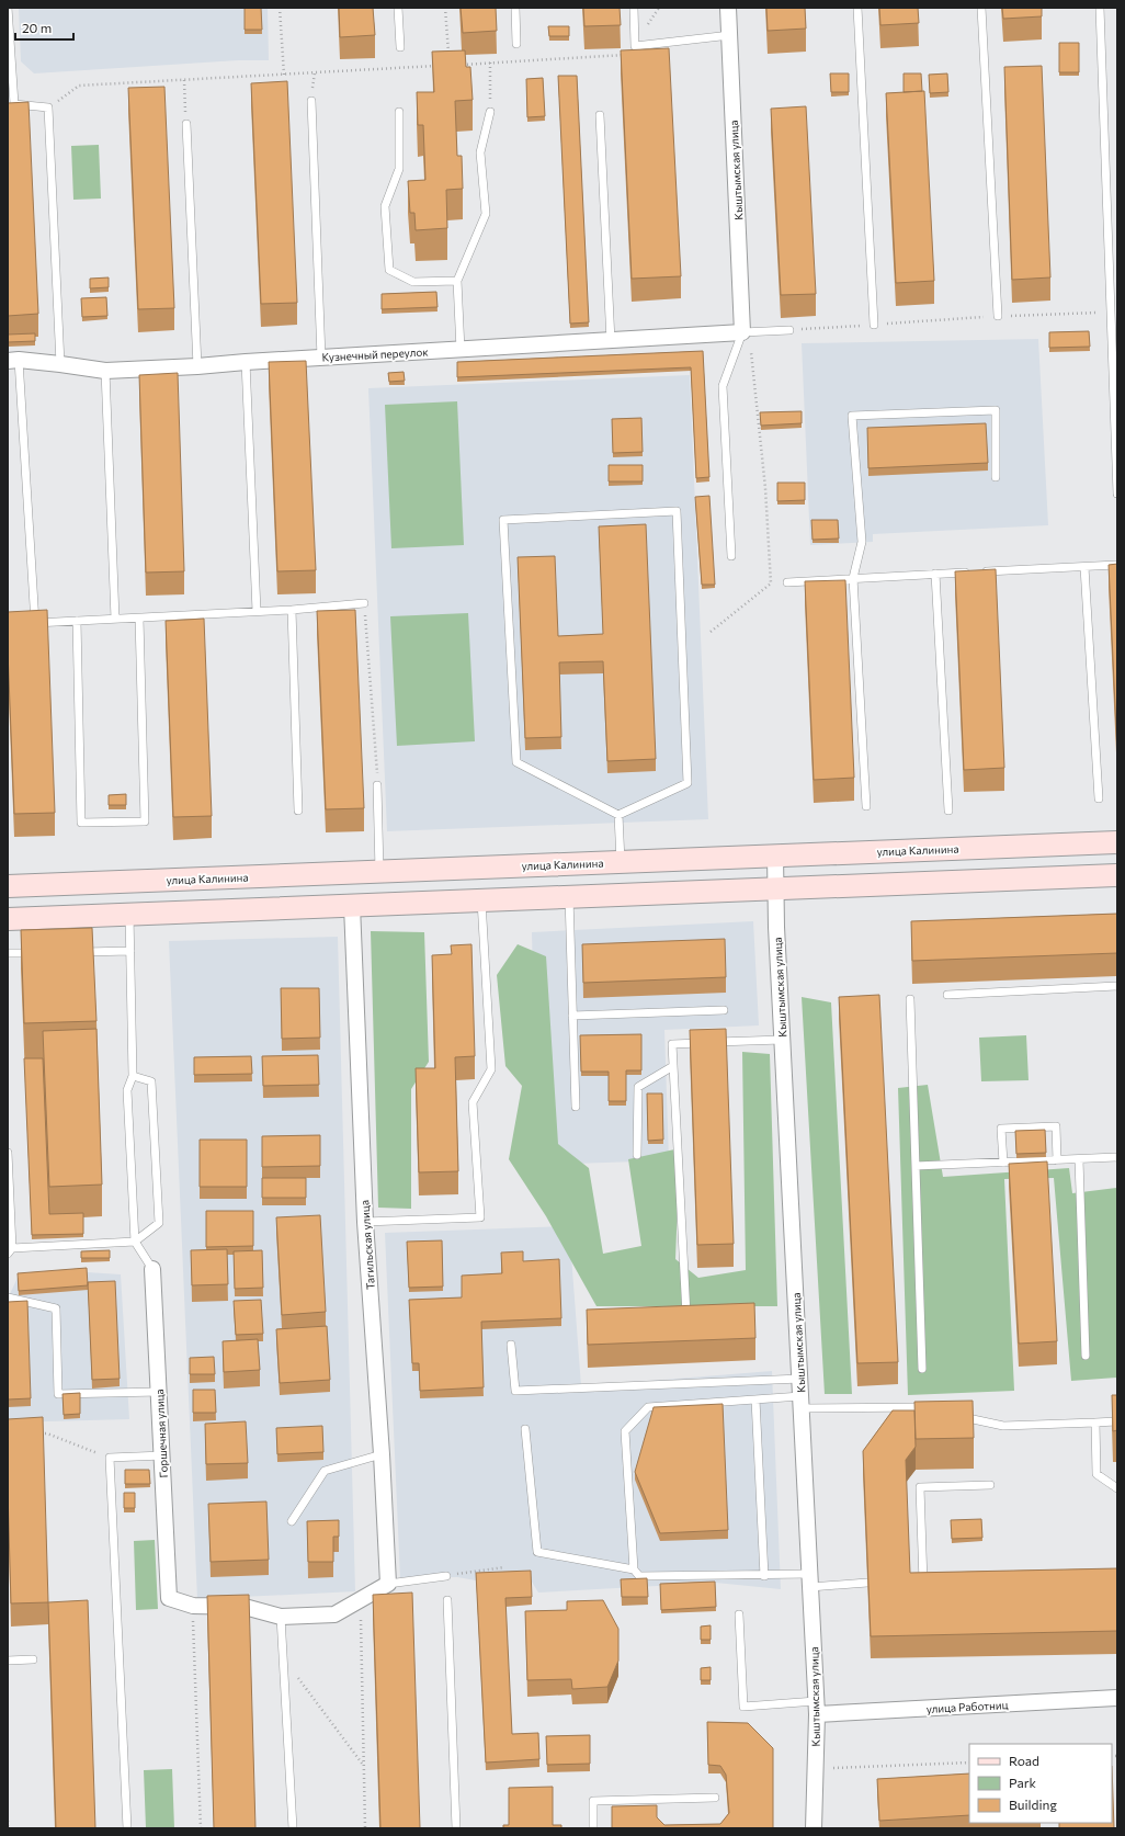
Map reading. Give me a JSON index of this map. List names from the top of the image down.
{
  "streets": {
    "main road": ["улица Калинина"],
    "street": [
      "Кыштымская улица",
      "Кузнечный переулок",
      "Тагильская улица",
      "Горшечная улица",
      "улица Работниц"
    ]
  },
  "crossings": [
    ["Кыштымская улица", "Кузнечный переулок"],
    ["Кыштымская улица", "улица Калинина"],
    ["Кыштымская улица", "улица Работниц"]
  ],
  "legend": ["Road", "Park", "Building"],
  "scale_bar": "20 m"
}
